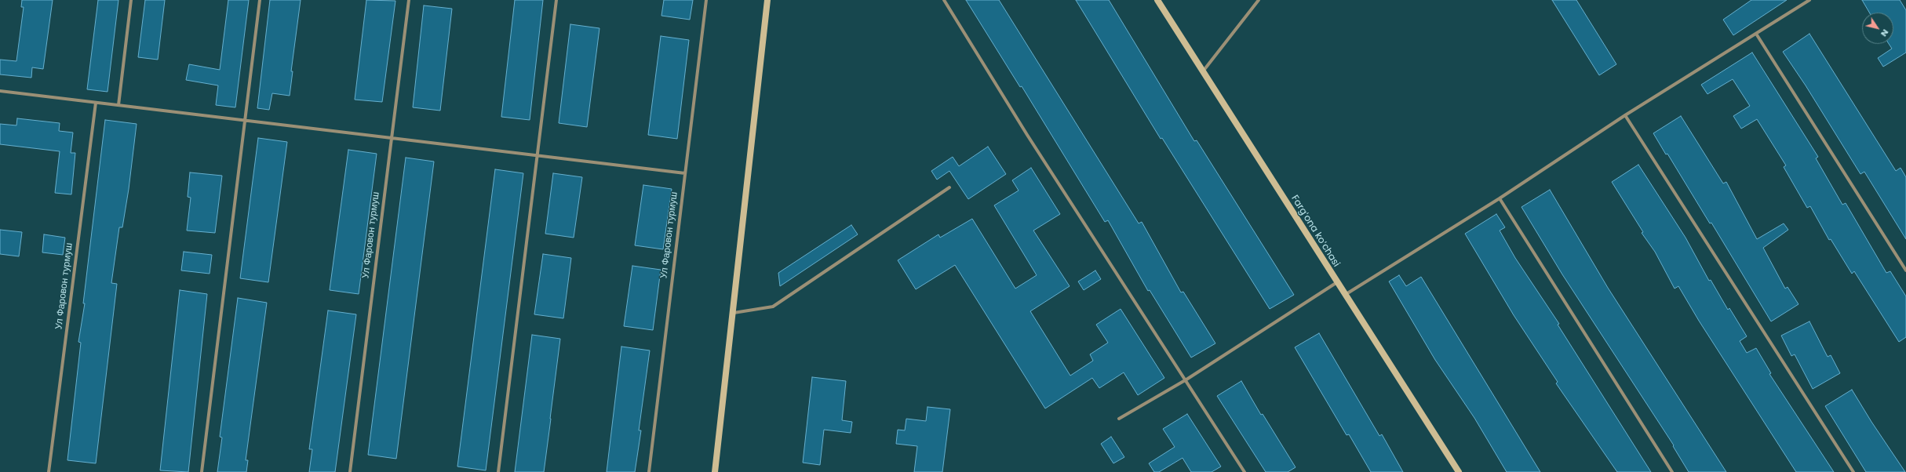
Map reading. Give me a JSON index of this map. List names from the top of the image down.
{
  "streets": {
    "street": ["Fargʻona koʻchasi", "Ул Фаровон турмуш"]
  },
  "north": "bottom right"
}
